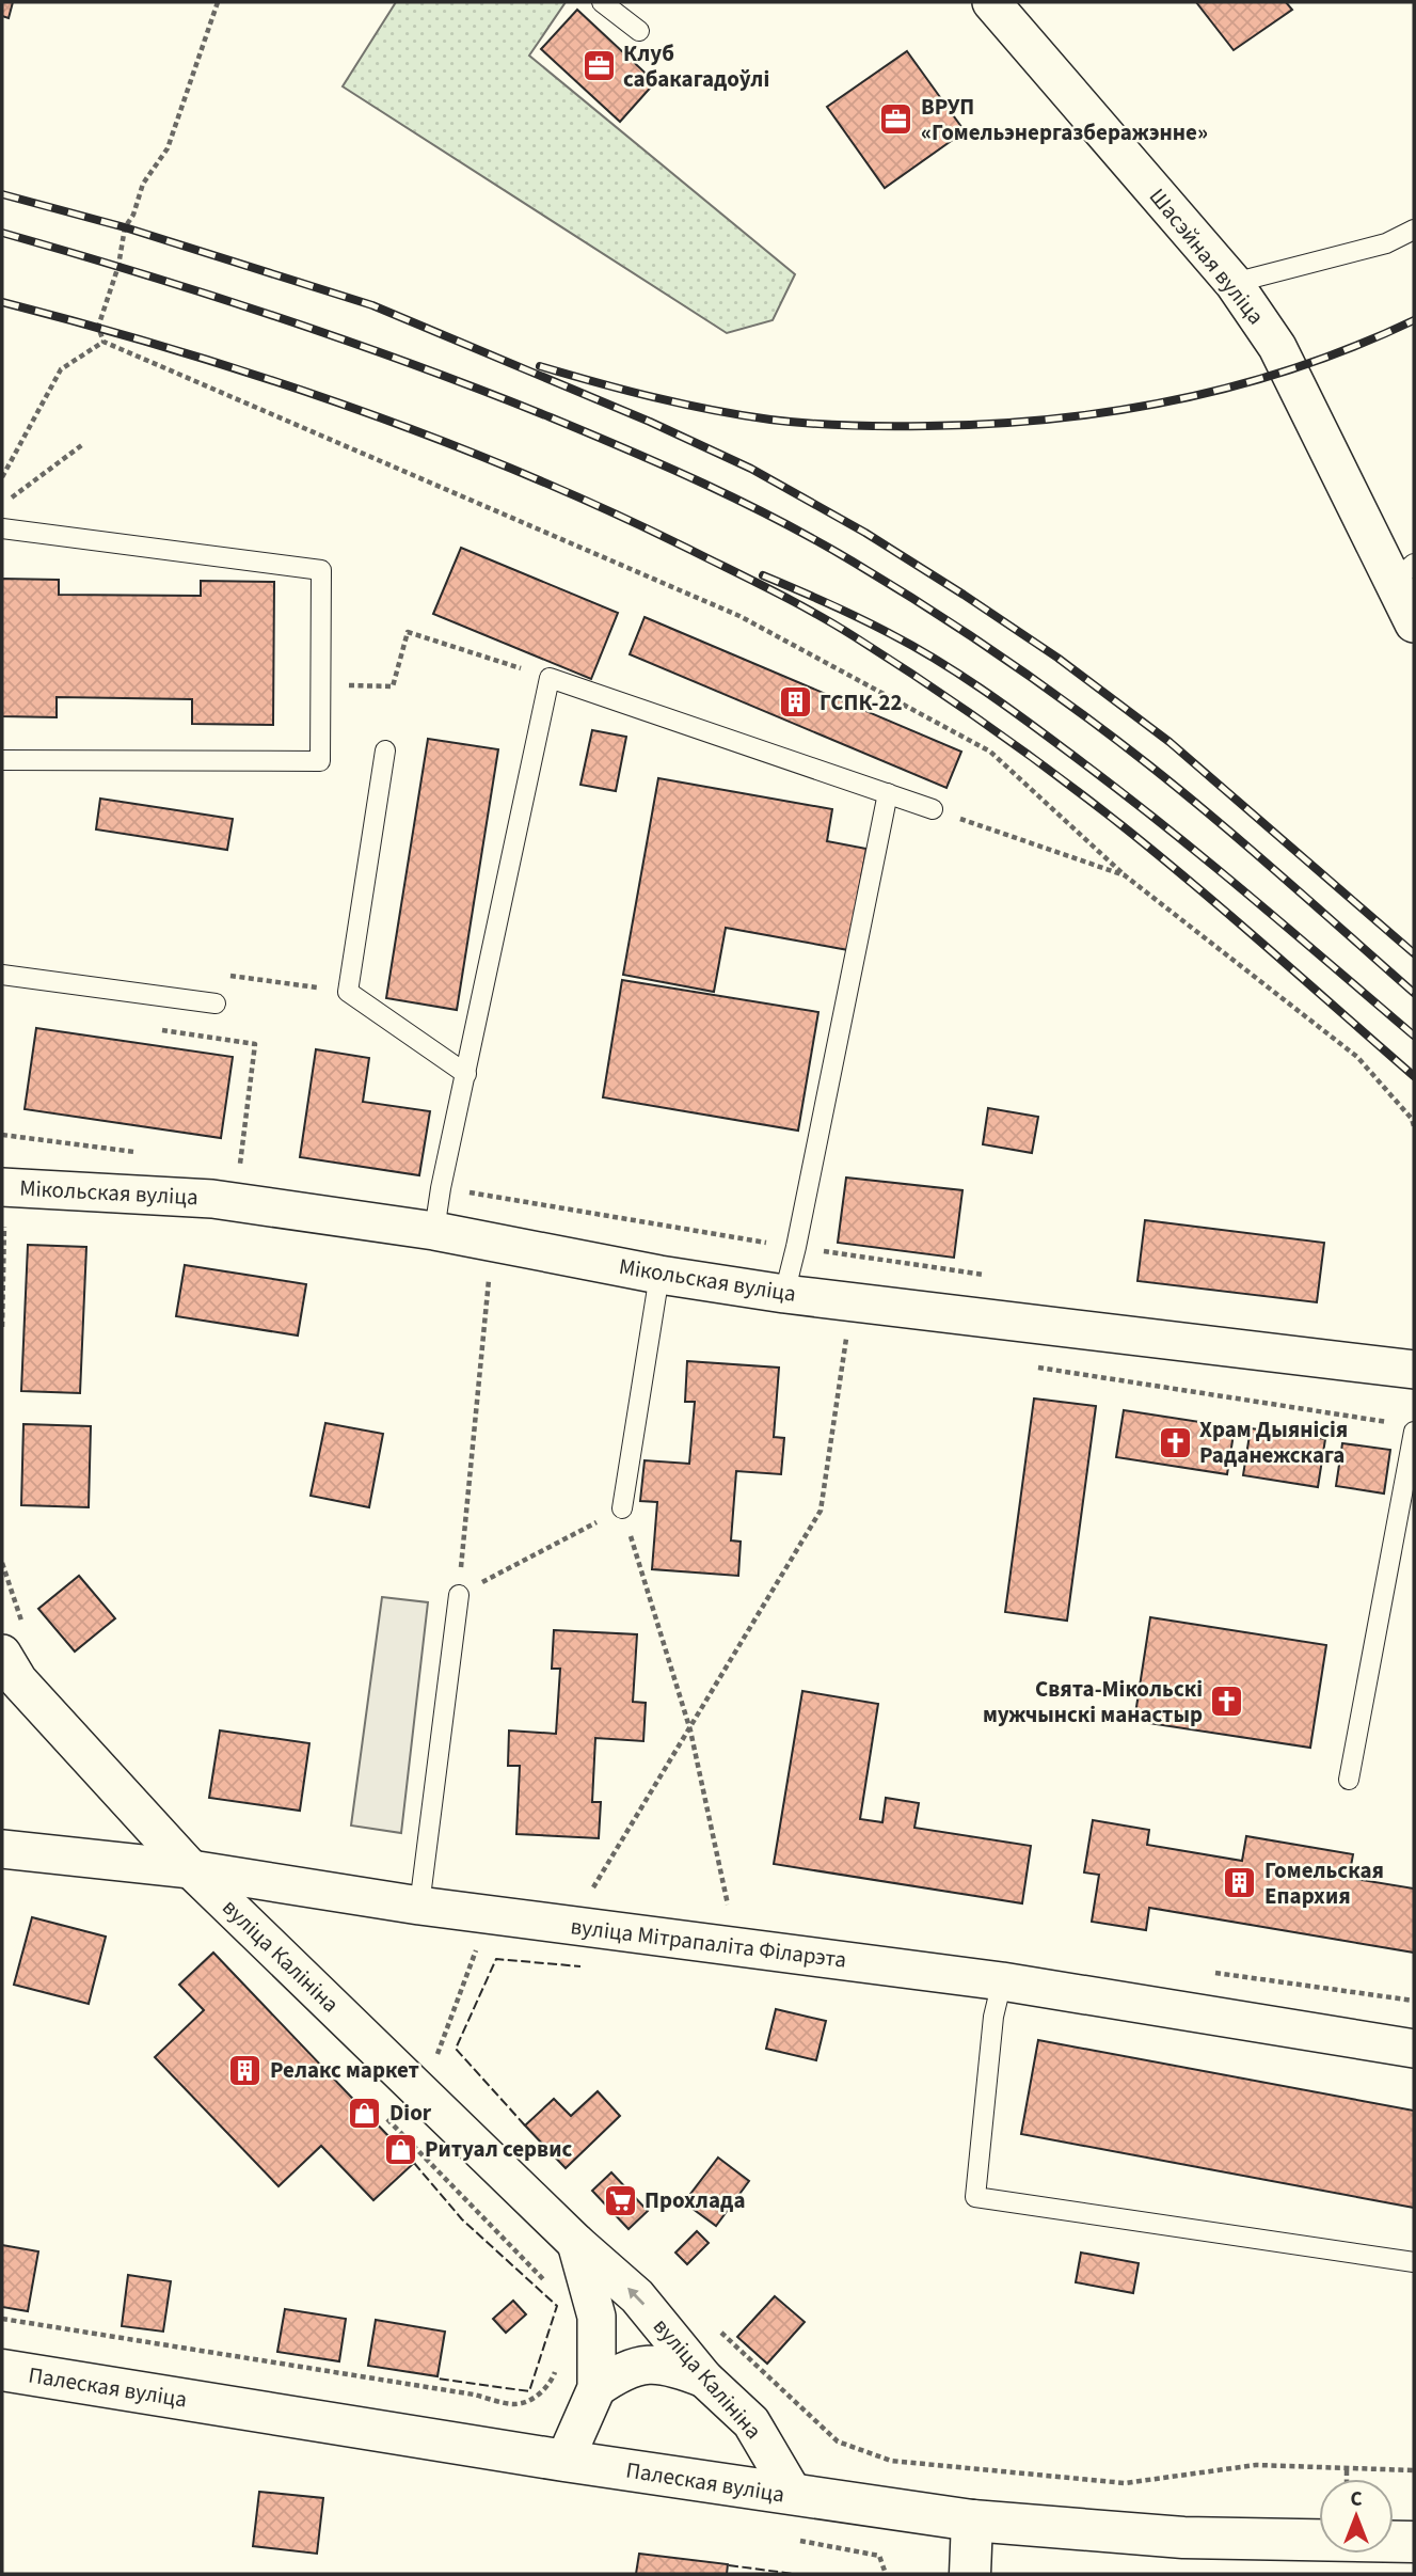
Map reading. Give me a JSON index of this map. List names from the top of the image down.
{
  "streets": {
    "main road": ["Палеская вуліца"],
    "street": [
      "Шасэйная вуліца",
      "Мікольская вуліца",
      "вуліца Мітрапаліта Філарэта",
      "вуліца Калініна"
    ]
  },
  "crossings": [
    ["вуліца Мітрапаліта Філарэта", "вуліца Калініна"],
    ["вуліца Калініна", "Палеская вуліца"]
  ],
  "places": {
    "office": ["Клуб сабакагадоўлі", "ВРУП «Гомельэнергазберажэнне»"],
    "building": ["ГСПК-22", "Гомельская Епархия", "Релакс маркет"],
    "church": ["Храм Дыянісія Раданежскага", "Свята-Мікольскі мужчынскі манастыр"],
    "shop": ["Dior", "Ритуал сервис"],
    "supermarket": ["Прохлада"]
  },
  "north": "top"
}
